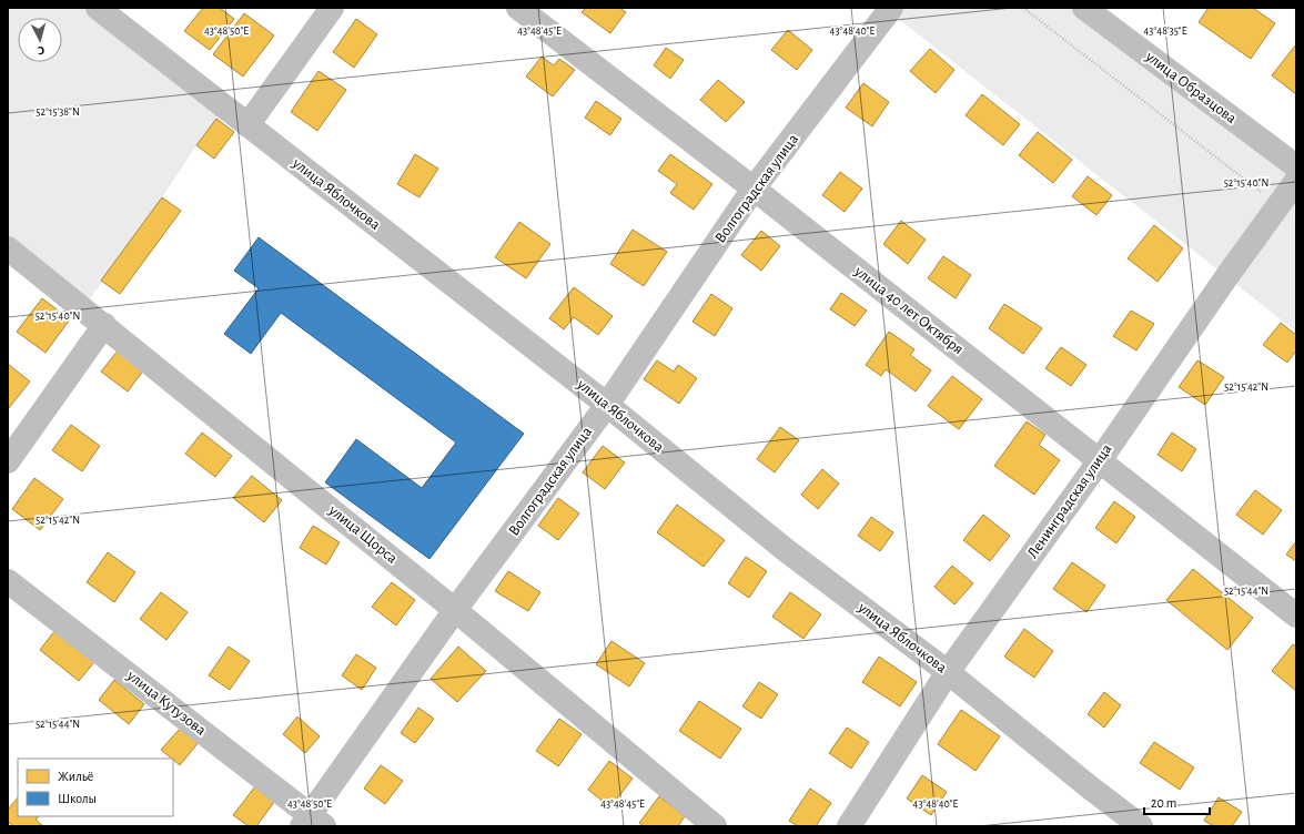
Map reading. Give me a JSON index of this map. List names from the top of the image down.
{
  "streets": {
    "street": [
      "улица Образцова",
      "Волгоградская улица",
      "улица Яблочкова",
      "улица 40 лет Октября",
      "Ленинградская улица",
      "улица Щорса",
      "улица Кутузова"
    ]
  },
  "crossings": [
    ["Волгоградская улица", "улица Яблочкова"],
    ["Волгоградская улица", "улица 40 лет Октября"],
    ["Волгоградская улица", "улица Щорса"],
    ["Волгоградская улица", "улица Кутузова"],
    ["улица Яблочкова", "Ленинградская улица"],
    ["улица 40 лет Октября", "Ленинградская улица"]
  ],
  "legend": ["Жильё", "Школы"],
  "scale_bar": "20 m",
  "north": "bottom",
  "coordinates": [
    "43°48'50\"E",
    "43°48'45\"E",
    "43°48'40\"E",
    "43°48'35\"E",
    "52°15'38\"N",
    "52°15'40\"N",
    "52°15'42\"N",
    "52°15'44\"N"
  ]
}
